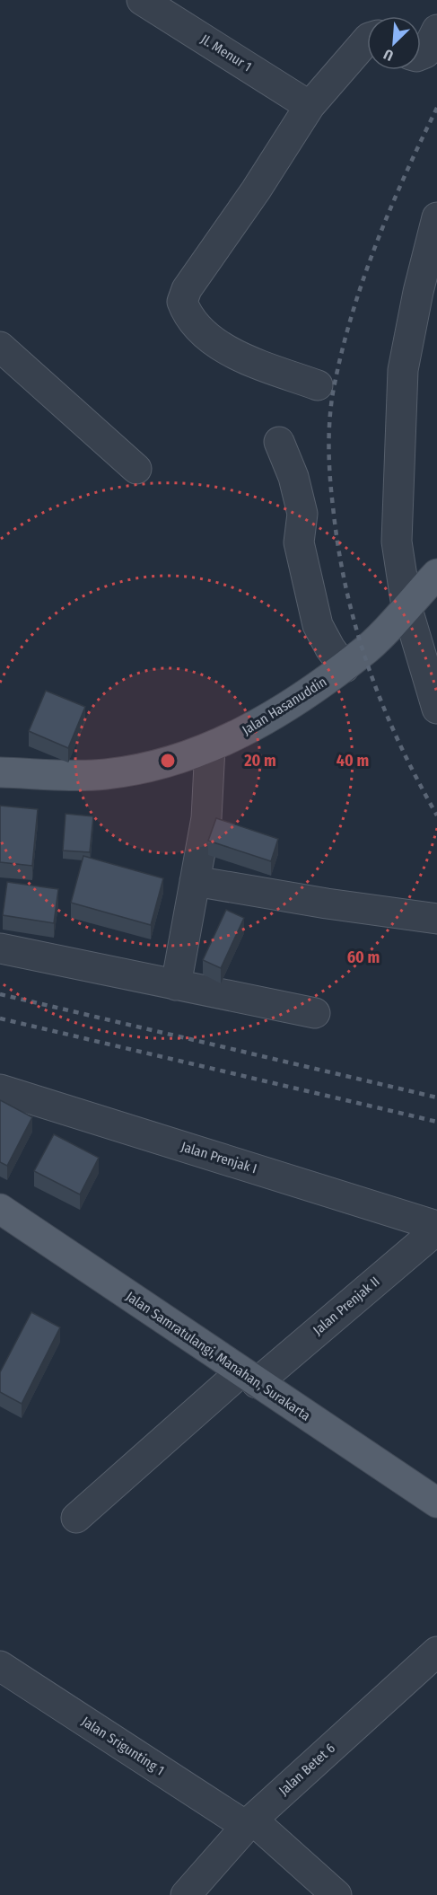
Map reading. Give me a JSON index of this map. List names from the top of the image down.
{
  "streets": {
    "main road": ["Jalan Hasanuddin", "Jalan Samratulangi, Manahan, Surakarta"],
    "street": [
      "Jl. Menur 1",
      "Jalan Prenjak I",
      "Jalan Prenjak II",
      "Jalan Srigunting 1",
      "Jalan Betet 6"
    ]
  },
  "crossings": [
    ["Jalan Prenjak I", "Jalan Prenjak II"],
    ["Jalan Prenjak II", "Jalan Samratulangi, Manahan, Surakarta"],
    ["Jalan Srigunting 1", "Jalan Betet 6"]
  ],
  "north": "bottom left",
  "rings": ["20 m", "40 m", "60 m"]
}
